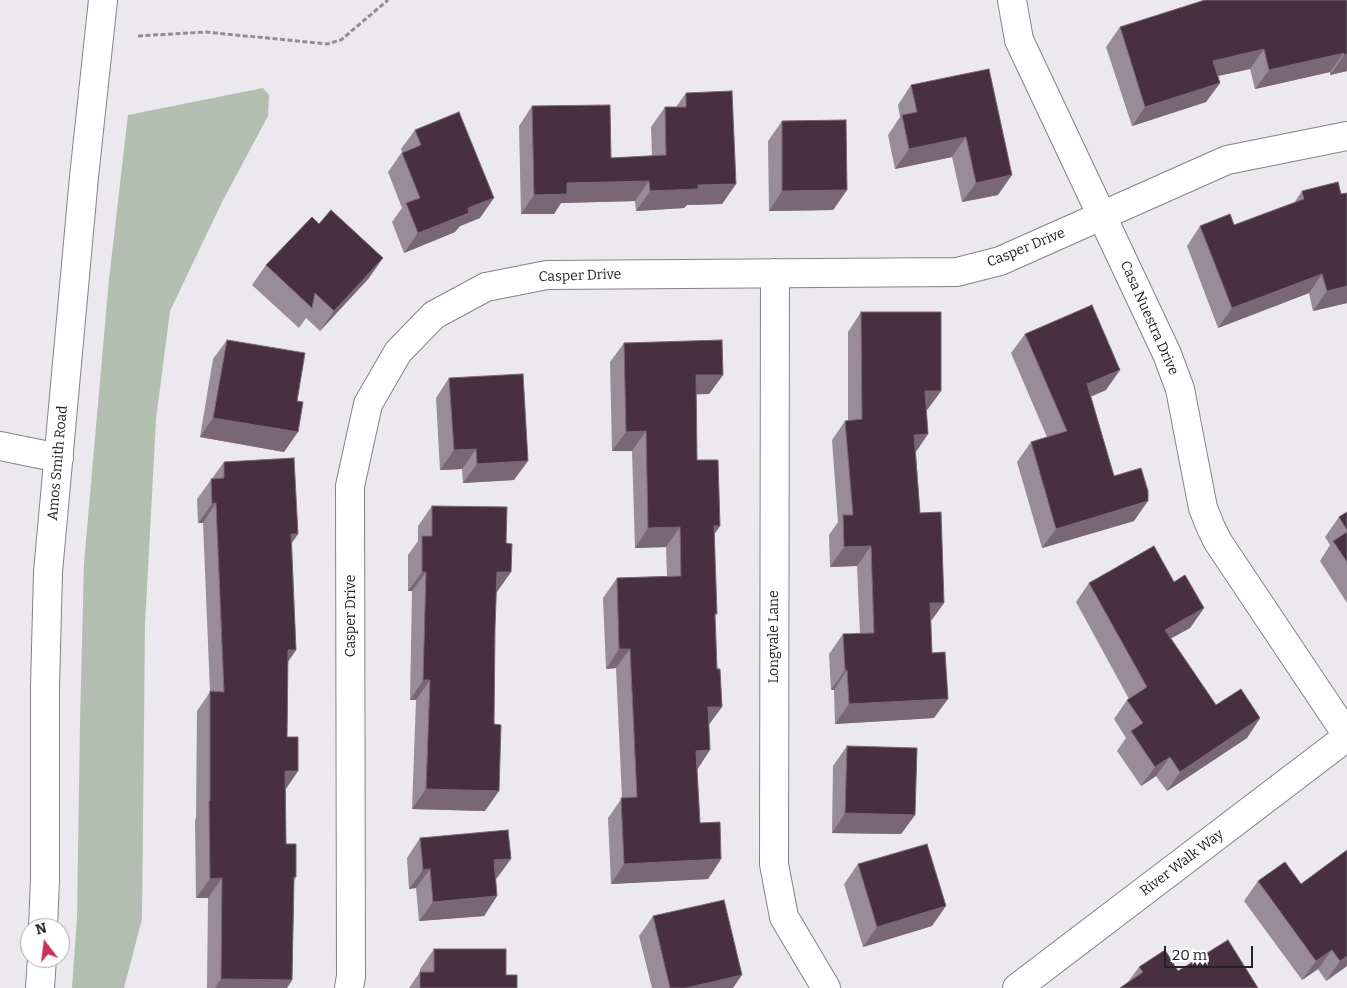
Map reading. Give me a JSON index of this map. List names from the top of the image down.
{
  "streets": {
    "street": [
      "Casper Drive",
      "Casa Nuestra Drive",
      "Amos Smith Road",
      "Longvale Lane",
      "River Walk Way"
    ]
  },
  "crossings": [
    ["Casper Drive", "Casa Nuestra Drive"],
    ["Casper Drive", "Longvale Lane"],
    ["Casa Nuestra Drive", "River Walk Way"]
  ],
  "scale_bar": "20 m",
  "north": "top"
}
